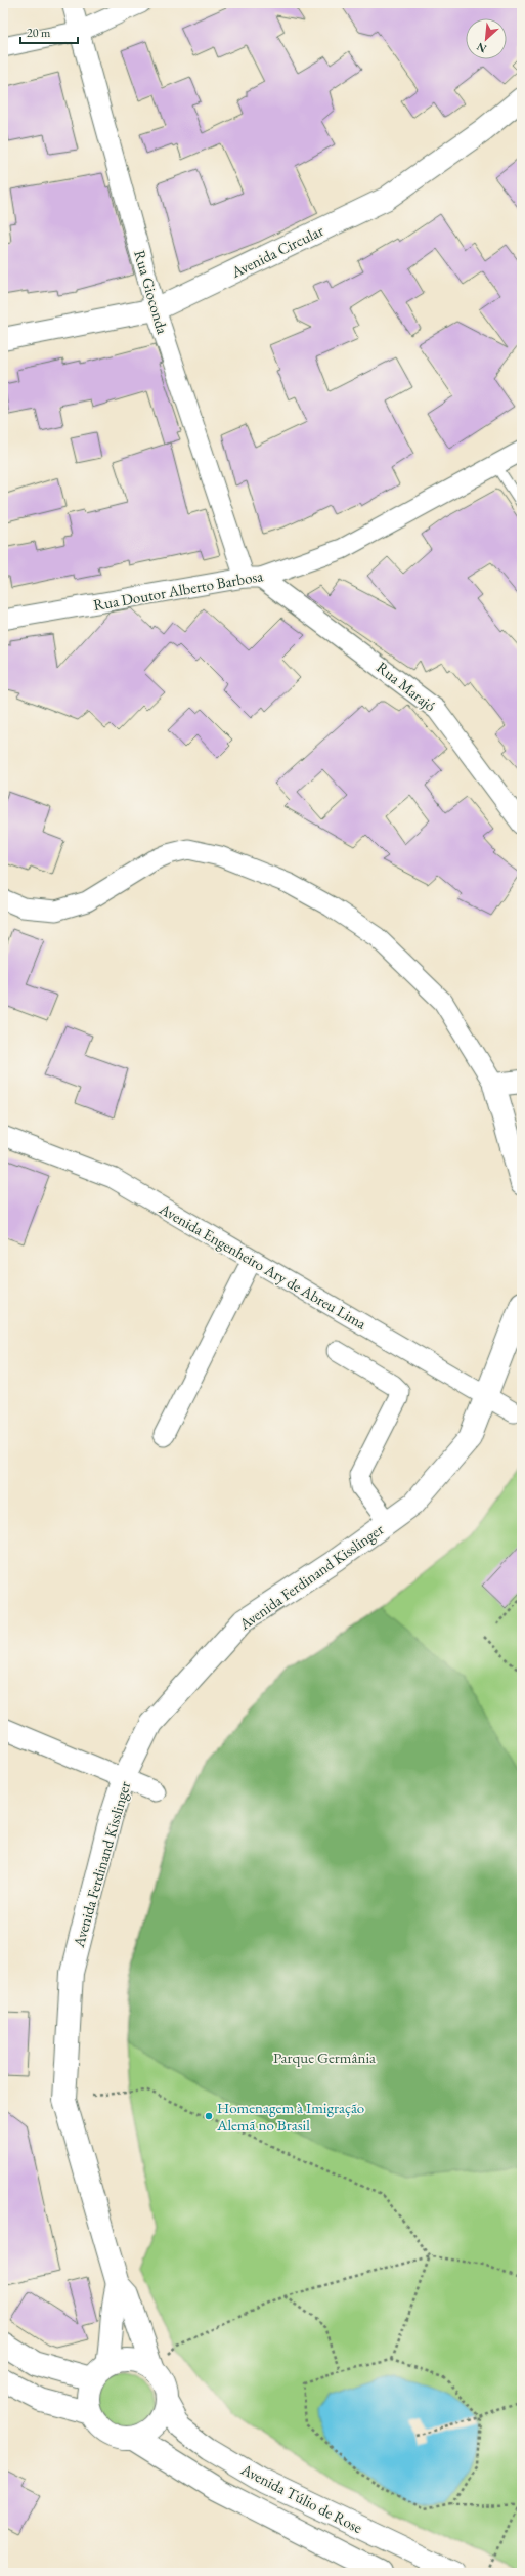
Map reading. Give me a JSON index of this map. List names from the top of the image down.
{
  "streets": {
    "street": [
      "Avenida Circular",
      "Rua Gioconda",
      "Rua Doutor Alberto Barbosa",
      "Rua Marajó",
      "Avenida Engenheiro Ary de Abreu Lima",
      "Avenida Ferdinand Kisslinger",
      "Avenida Túlio de Rose"
    ]
  },
  "crossings": [
    ["Avenida Circular", "Rua Gioconda"],
    ["Rua Gioconda", "Rua Doutor Alberto Barbosa"],
    ["Rua Gioconda", "Rua Marajó"],
    ["Rua Doutor Alberto Barbosa", "Rua Marajó"],
    ["Avenida Engenheiro Ary de Abreu Lima", "Avenida Ferdinand Kisslinger"],
    ["Avenida Ferdinand Kisslinger", "Avenida Túlio de Rose"]
  ],
  "parks": ["Parque Germânia"],
  "places": ["Homenagem à Imigração Alemã no Brasil"],
  "scale_bar": "20 m",
  "north": "bottom left"
}
